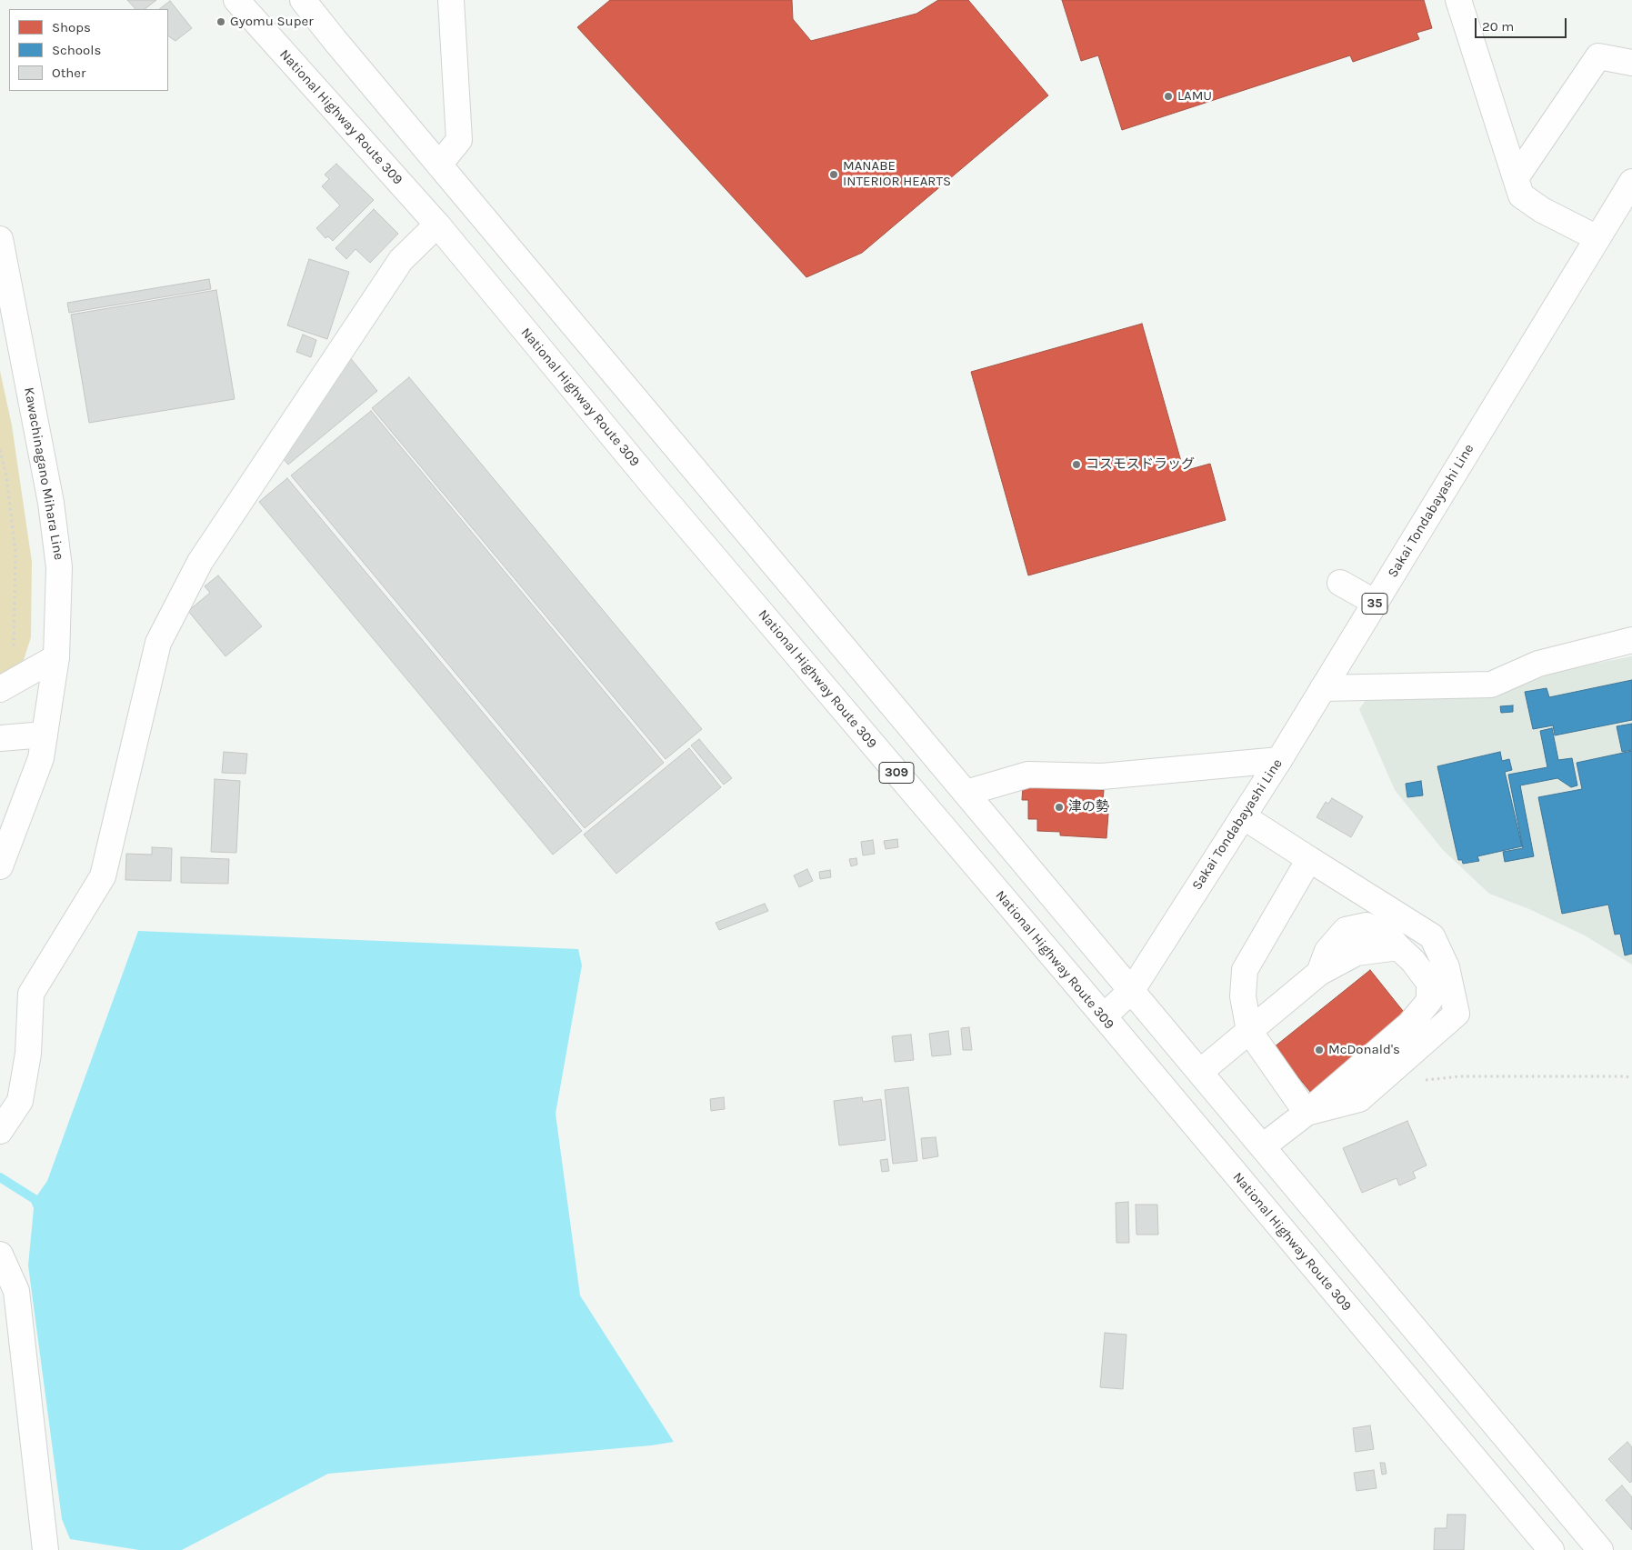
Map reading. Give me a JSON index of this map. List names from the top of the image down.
{
  "streets": {
    "main road": [
      "National Highway Route 309",
      "Kawachinagano Mihara Line",
      "Sakai Tondabayashi Line",
      "35",
      "309"
    ]
  },
  "crossings": [
    ["National Highway Route 309", "Sakai Tondabayashi Line"]
  ],
  "places": [
    "Gyomu Super",
    "LAMU",
    "MANABE INTERIOR HEARTS",
    "コスモスドラッグ",
    "津の勢",
    "McDonald's"
  ],
  "legend": ["Shops", "Schools", "Other"],
  "scale_bar": "20 m"
}
